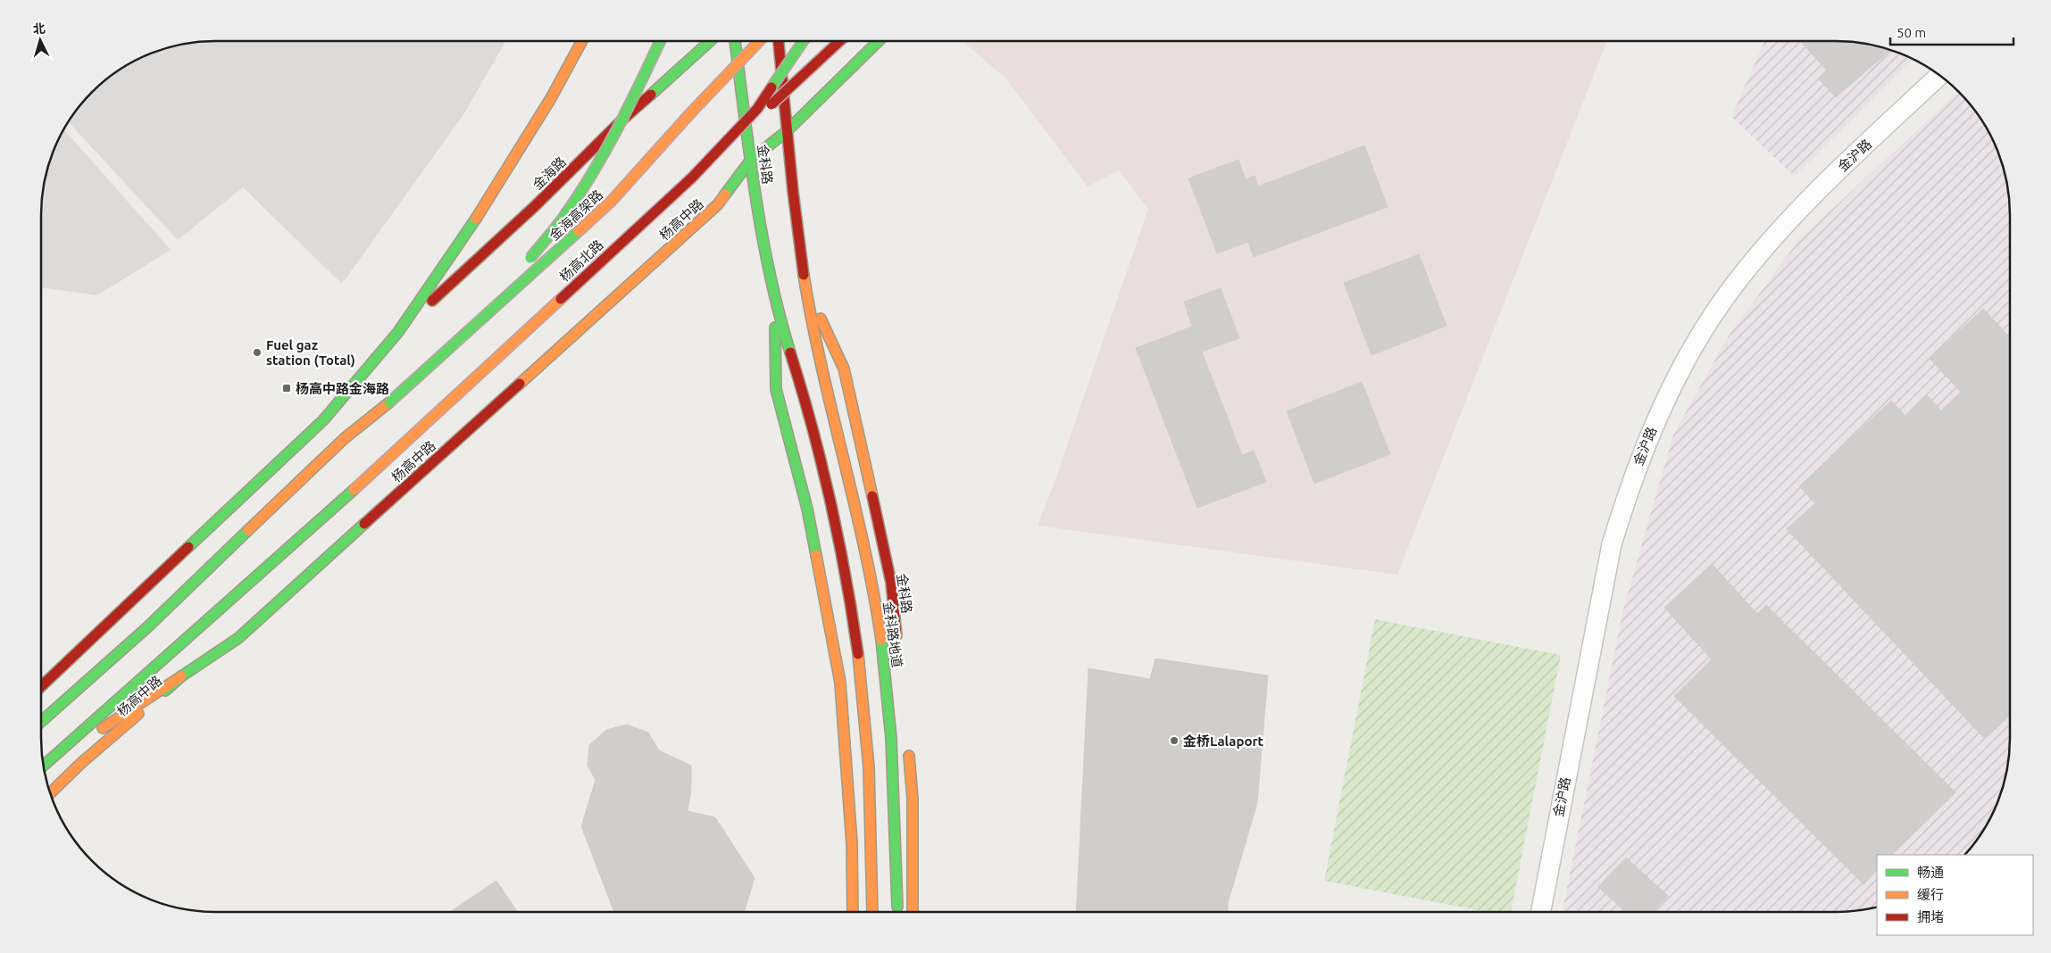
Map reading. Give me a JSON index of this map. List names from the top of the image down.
{
  "streets": {
    "main road": [
      "金科路",
      "金海路",
      "金海高架路",
      "杨高中路",
      "杨高北路",
      "金科路地道"
    ],
    "street": ["金沪路"]
  },
  "crossings": [
    ["金科路", "杨高中路"],
    ["金科路", "金科路地道"],
    ["杨高中路", "杨高北路"]
  ],
  "places": {
    "other": ["Fuel gaz station (Total)", "金桥Lalaport"],
    "transit": ["杨高中路金海路"]
  },
  "legend": ["畅通", "缓行", "拥堵"],
  "scale_bar": "50 m",
  "north": "top"
}
